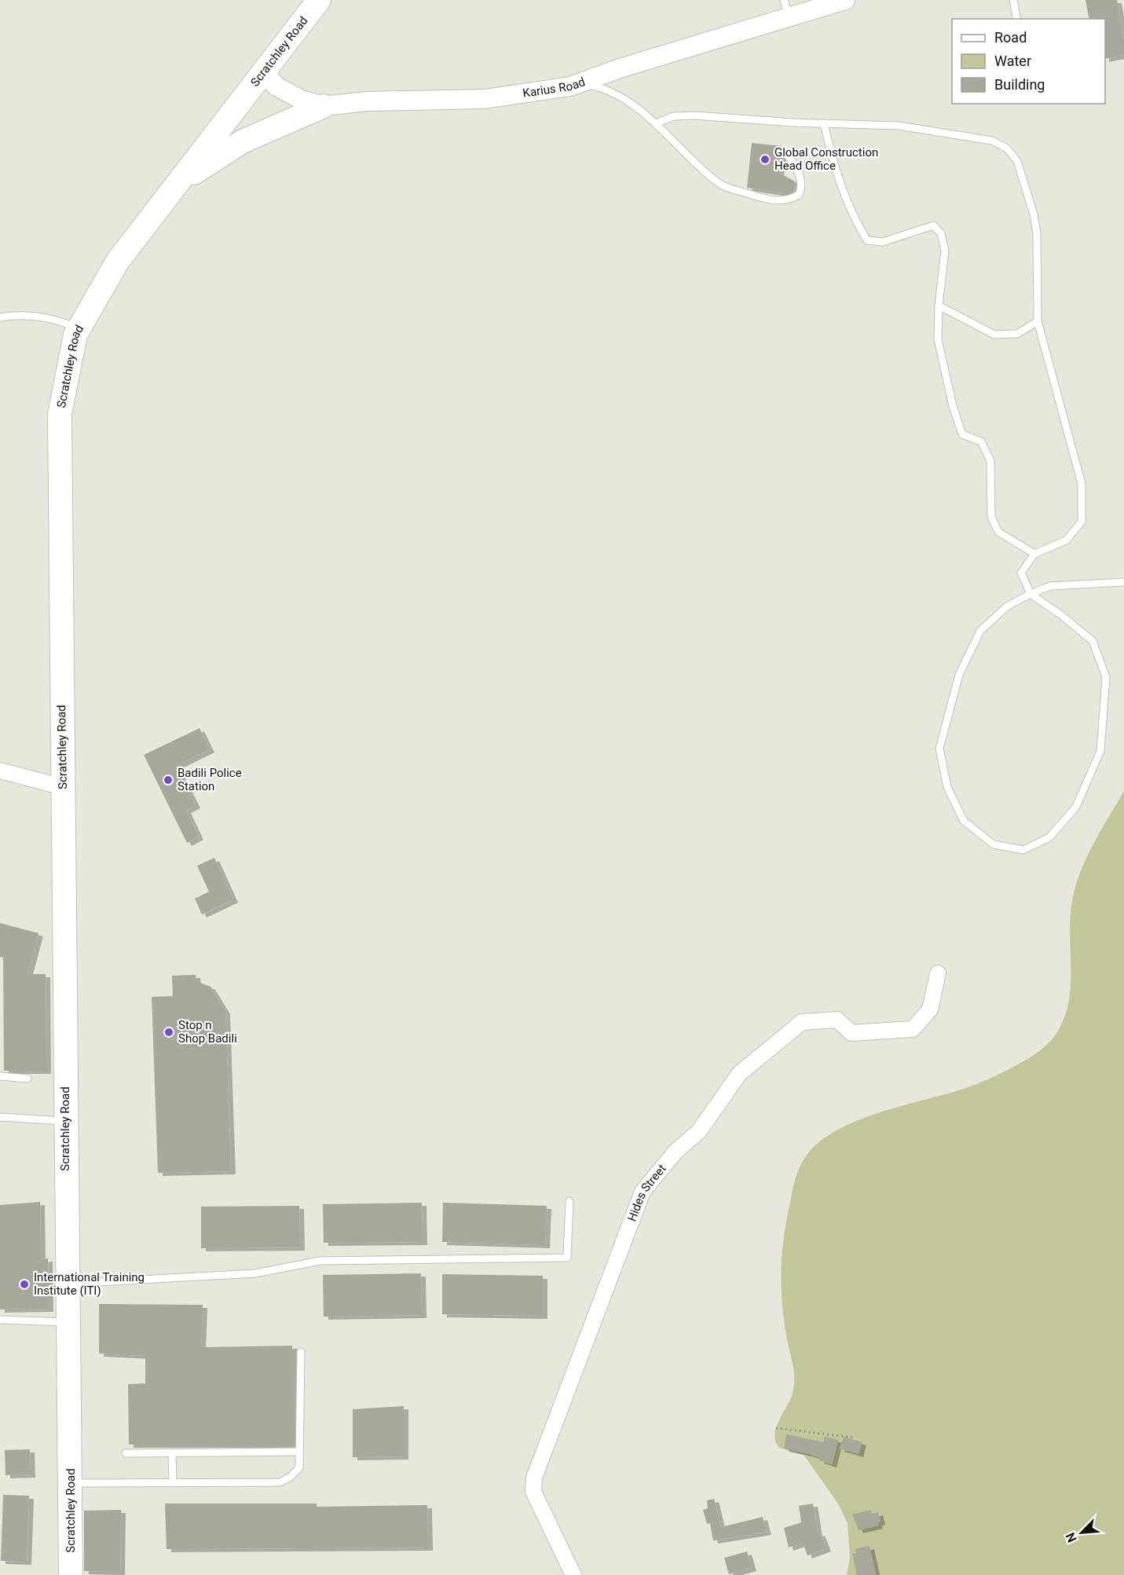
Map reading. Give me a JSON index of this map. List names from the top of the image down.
{
  "streets": {
    "main road": ["Scratchley Road"],
    "street": ["Karius Road", "Hides Street"]
  },
  "crossings": [
    ["Scratchley Road", "Karius Road"]
  ],
  "places": [
    "Global Construction Head Office",
    "Badili Police Station",
    "Stop n Shop Badili",
    "International Training Institute (ITI)"
  ],
  "legend": ["Road", "Water", "Building"],
  "north": "bottom left"
}
